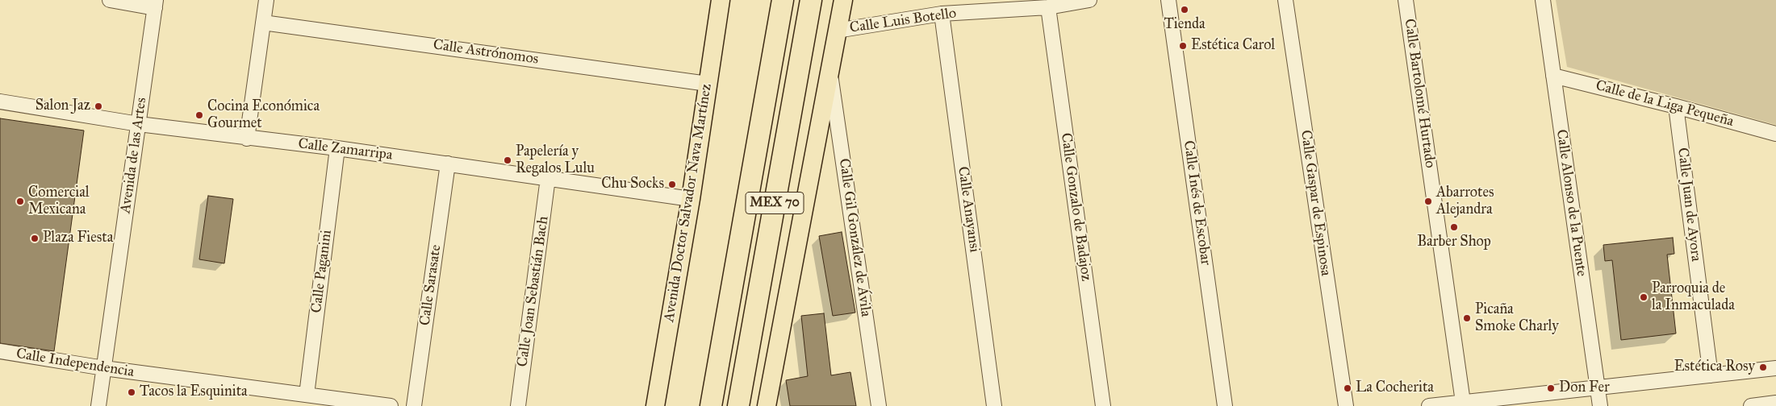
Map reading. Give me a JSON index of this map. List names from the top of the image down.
{
  "streets": {
    "highway": ["MEX 70"],
    "main road": ["Avenida Doctor Salvador Nava Martínez"],
    "street": [
      "Calle Luis Botello",
      "Calle Astrónomos",
      "Calle Bartolomé Hurtado",
      "Calle de la Liga Pequeña",
      "Calle Zamarripa",
      "Avenida de las Artes",
      "Calle Inés de Escobar",
      "Calle Gaspar de Espinosa",
      "Calle Alonso de la Puente",
      "Calle Juan de Ayora",
      "Calle Gonzalo de Badajoz",
      "Calle Anayansi",
      "Calle Gil González de Ávila",
      "Calle Paganini",
      "Calle Sarasate",
      "Calle Joan Sebastián Bach",
      "Calle Independencia"
    ]
  },
  "crossings": [
    ["Calle Luis Botello", "Calle Gonzalo de Badajoz"],
    ["Calle Luis Botello", "Calle Anayansi"],
    ["Calle Astrónomos", "Avenida Doctor Salvador Nava Martínez"],
    ["Calle de la Liga Pequeña", "Calle Alonso de la Puente"],
    ["Calle de la Liga Pequeña", "Calle Juan de Ayora"],
    ["Calle Zamarripa", "Avenida de las Artes"],
    ["Calle Zamarripa", "Avenida Doctor Salvador Nava Martínez"],
    ["Calle Zamarripa", "Calle Paganini"],
    ["Calle Zamarripa", "Calle Sarasate"],
    ["Calle Zamarripa", "Calle Joan Sebastián Bach"],
    ["Avenida de las Artes", "Calle Independencia"],
    ["Calle Paganini", "Calle Independencia"]
  ],
  "places": [
    "Tienda",
    "Estética Carol",
    "Salon Jaz",
    "Cocina Económica Gourmet",
    "Papelería y Regalos Lulu",
    "Chu Socks",
    "Comercial Mexicana",
    "Abarrotes Alejandra",
    "Barber Shop",
    "Plaza Fiesta",
    "Parroquia de la Inmaculada",
    "Picaña Smoke Charly",
    "Estética Rosy",
    "La Cocherita",
    "Don Fer",
    "Tacos la Esquinita"
  ]
}
